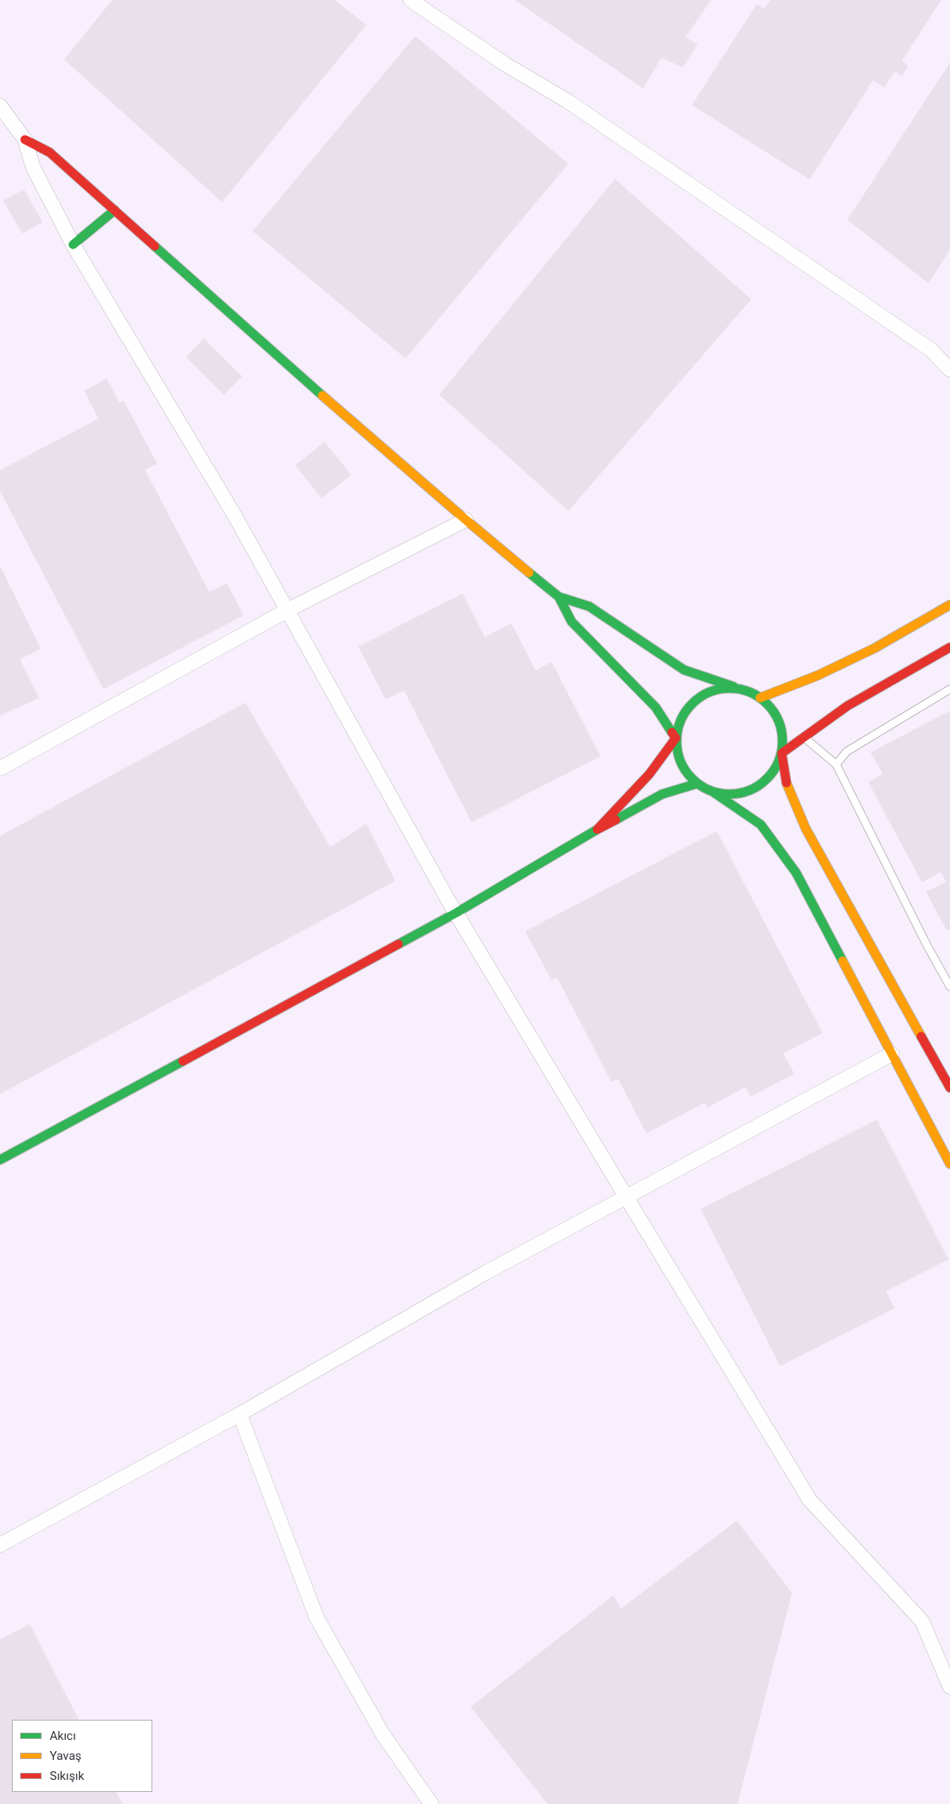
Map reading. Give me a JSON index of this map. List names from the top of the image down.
{
  "legend": ["Akıcı", "Yavaş", "Sıkışık"]
}
